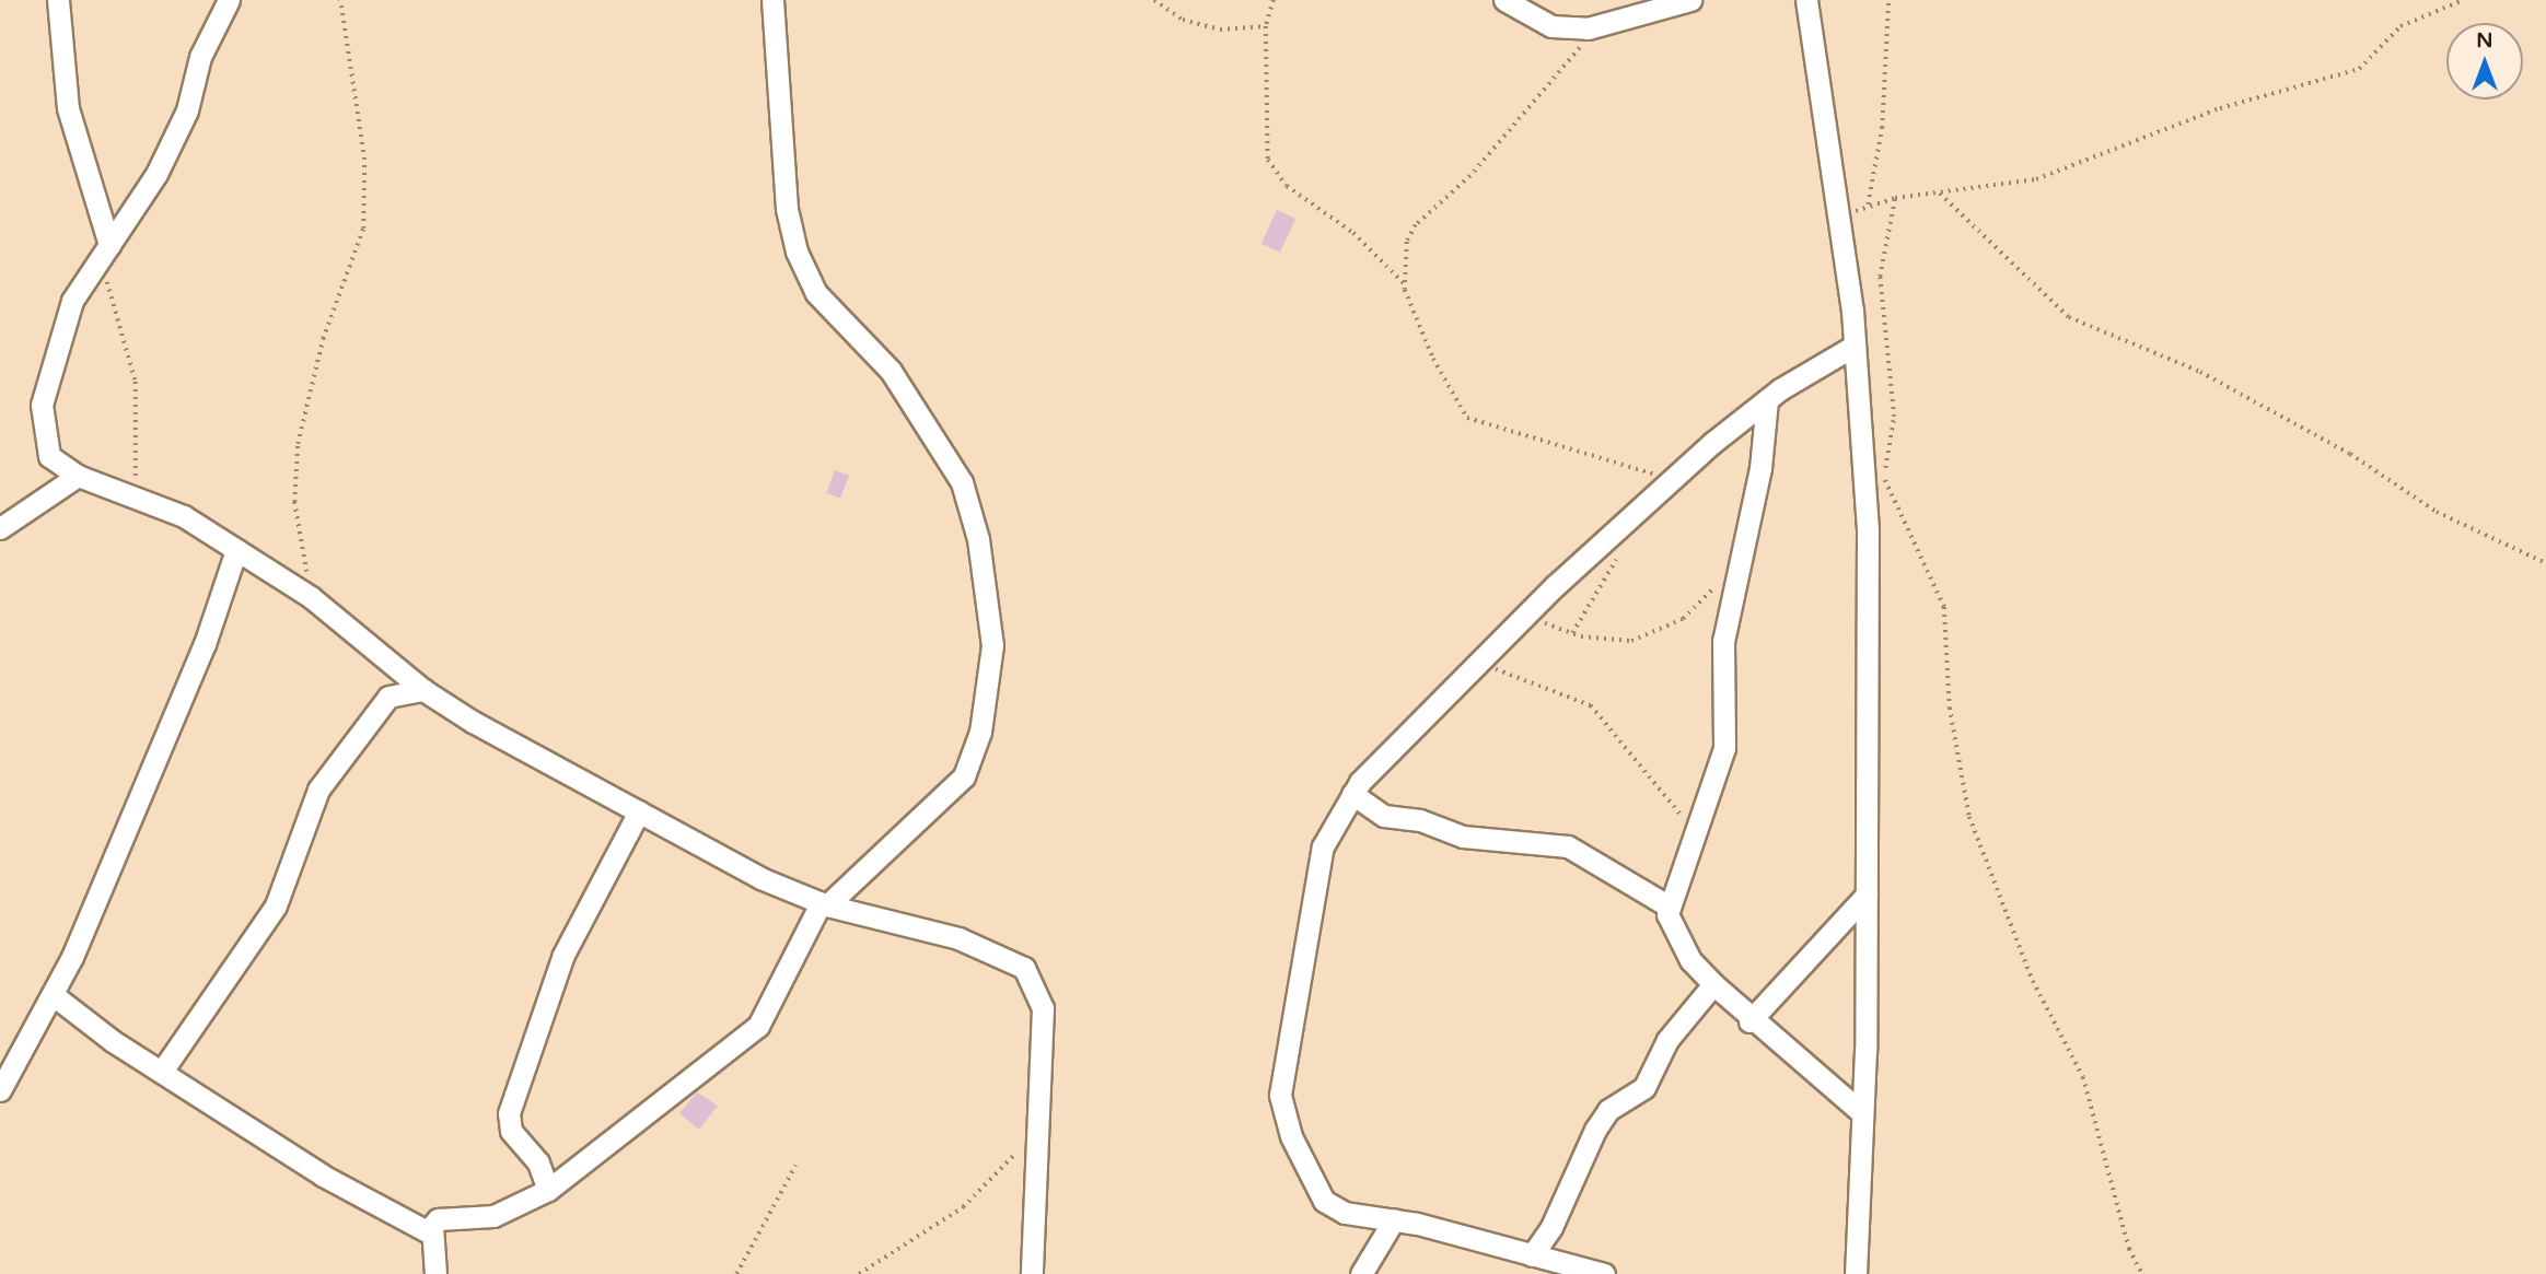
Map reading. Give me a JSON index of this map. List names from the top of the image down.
{
  "north": "top"
}
